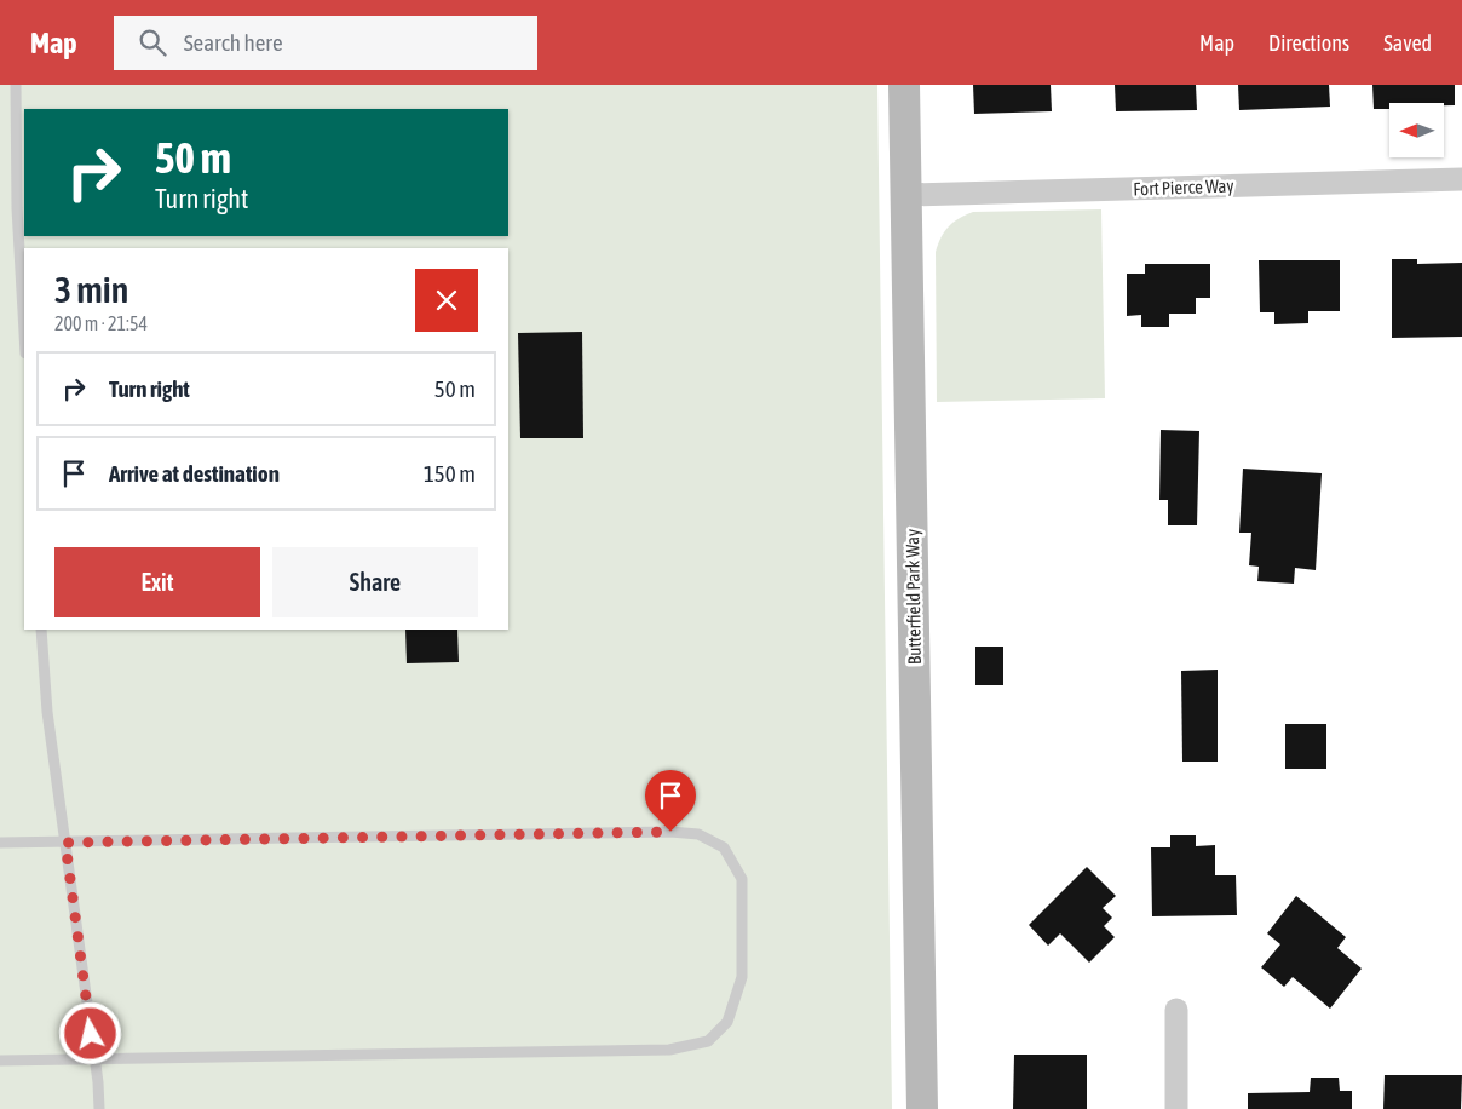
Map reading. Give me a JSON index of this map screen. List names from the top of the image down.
{
  "streets": {
    "street": ["Fort Pierce Way", "Butterfield Park Way"]
  },
  "crossings": [
    ["Fort Pierce Way", "Butterfield Park Way"]
  ],
  "north": "left",
  "page": {
    "header": "Map",
    "search": "Search here",
    "nav": ["Map", "Directions", "Saved"],
    "turn": ["50 m", "Turn right"],
    "heading": ["3 min", "200 m · 21:54"],
    "list": [
      {
        "name": "Turn right",
        "value": "50 m"
      },
      {
        "name": "Arrive at destination",
        "value": "150 m"
      }
    ],
    "buttons": ["Exit", "Share"]
  }
}
